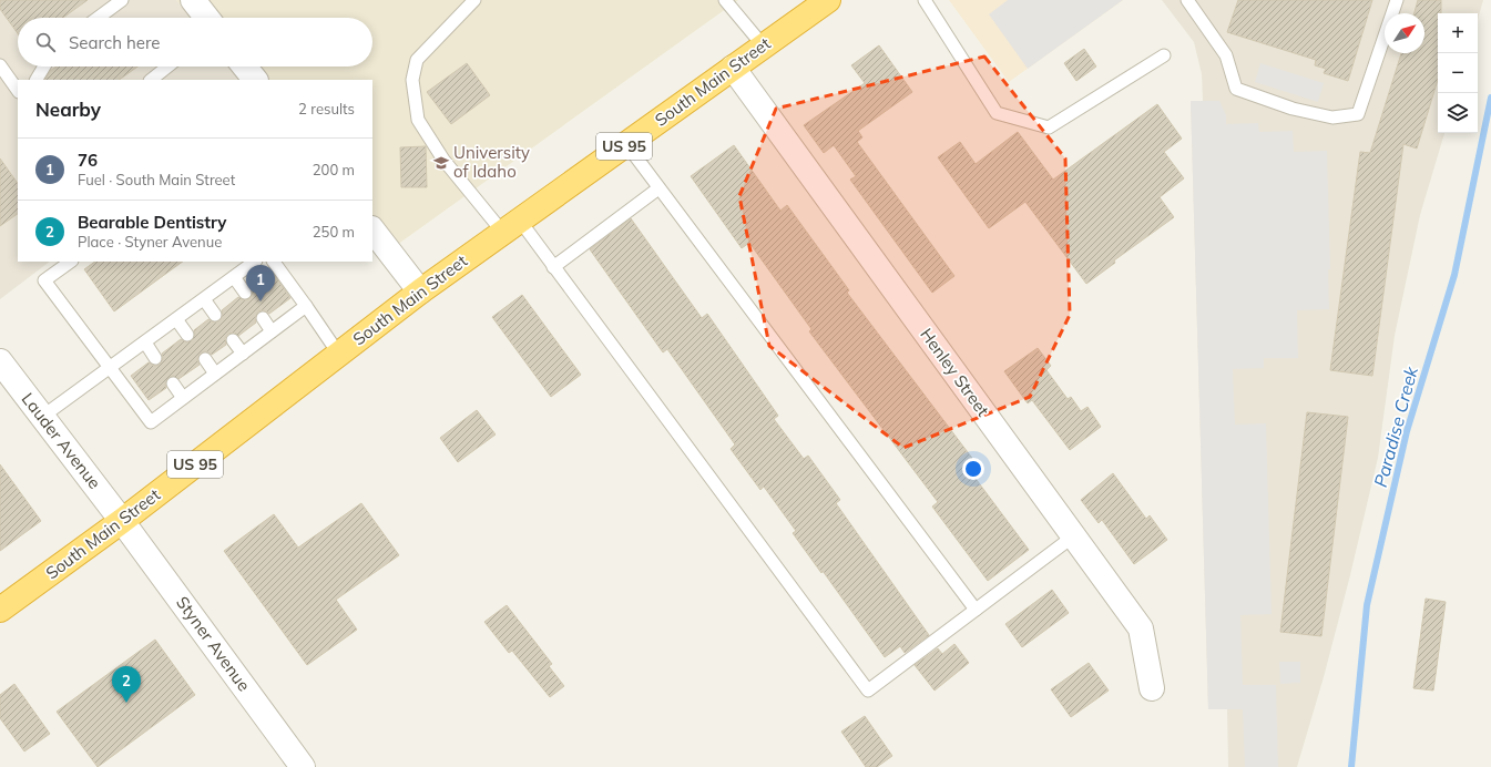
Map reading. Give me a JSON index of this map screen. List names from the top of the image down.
{
  "streets": {
    "highway": ["South Main Street", "US 95"],
    "street": ["Henley Street", "Lauder Avenue", "Styner Avenue"]
  },
  "crossings": [
    ["South Main Street", "Henley Street"],
    ["South Main Street", "Lauder Avenue"],
    ["South Main Street", "Styner Avenue"],
    ["Lauder Avenue", "Styner Avenue"]
  ],
  "water": ["Paradise Creek"],
  "places": {
    "school or university": ["University of Idaho"]
  },
  "north": "top right",
  "page": {
    "map_buttons": ["+", "−"],
    "search": "Search here",
    "heading": ["Nearby", "2 results"],
    "list": [
      {
        "mark": "1",
        "name": "76",
        "note": "Fuel · South Main Street",
        "value": "200 m"
      },
      {
        "mark": "2",
        "name": "Bearable Dentistry",
        "note": "Place · Styner Avenue",
        "value": "250 m"
      }
    ],
    "pins": ["1", "2"]
  }
}
